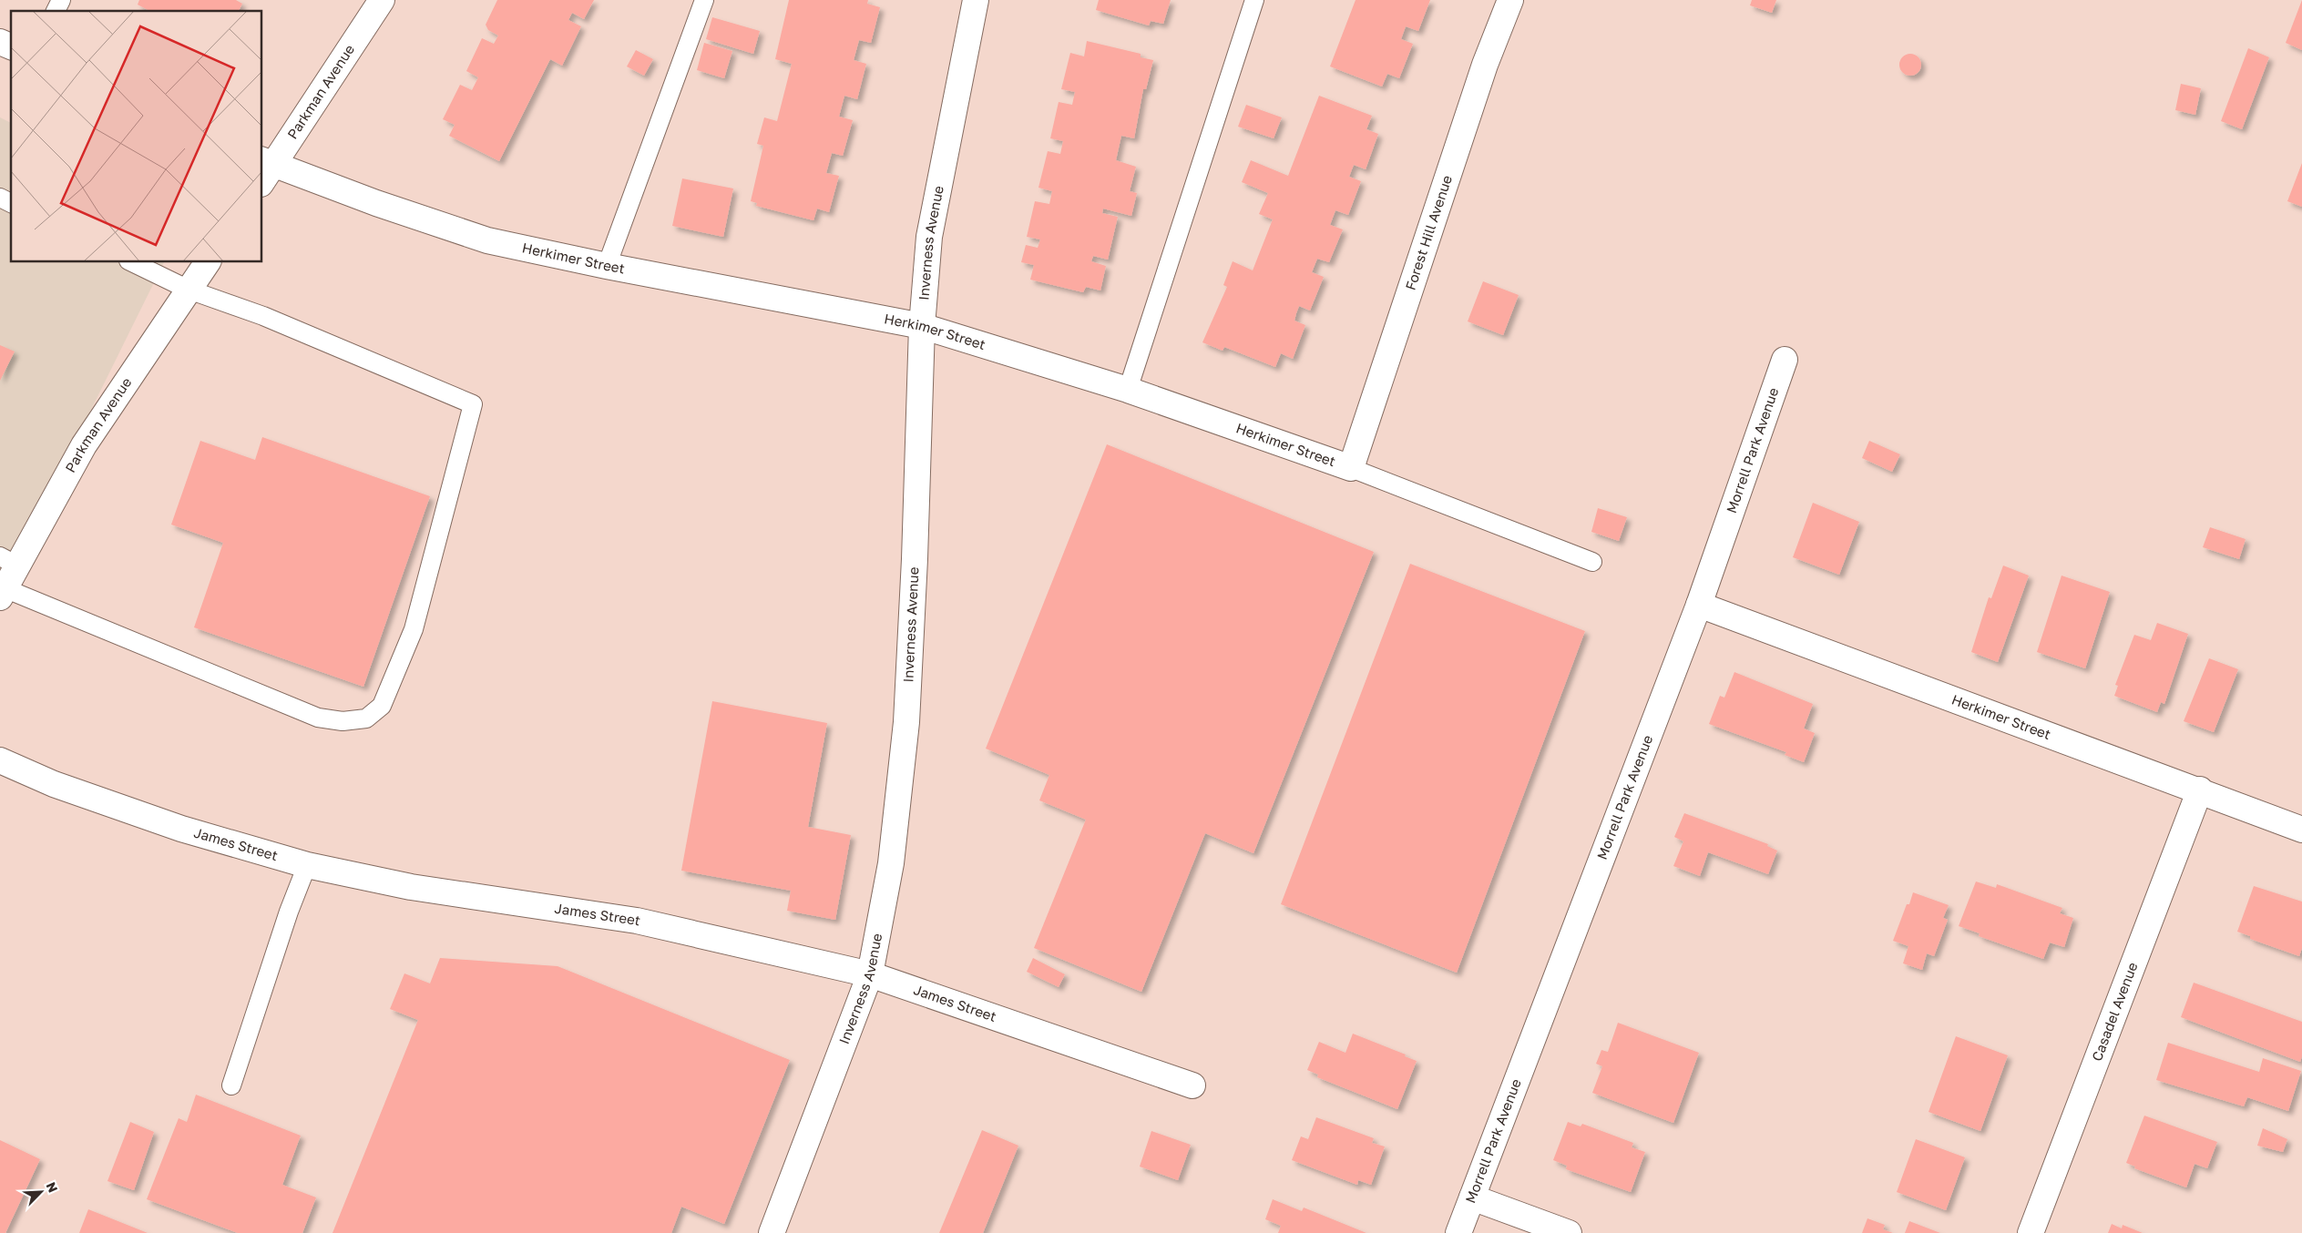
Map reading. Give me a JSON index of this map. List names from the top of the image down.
{
  "streets": {
    "street": [
      "Parkman Avenue",
      "Forest Hill Avenue",
      "Inverness Avenue",
      "Herkimer Street",
      "Morrell Park Avenue",
      "James Street",
      "Casadel Avenue"
    ]
  },
  "crossings": [
    ["Parkman Avenue", "Herkimer Street"],
    ["Forest Hill Avenue", "Herkimer Street"],
    ["Inverness Avenue", "Herkimer Street"],
    ["Inverness Avenue", "James Street"],
    ["Herkimer Street", "Morrell Park Avenue"],
    ["Herkimer Street", "Casadel Avenue"]
  ],
  "north": "top right"
}
